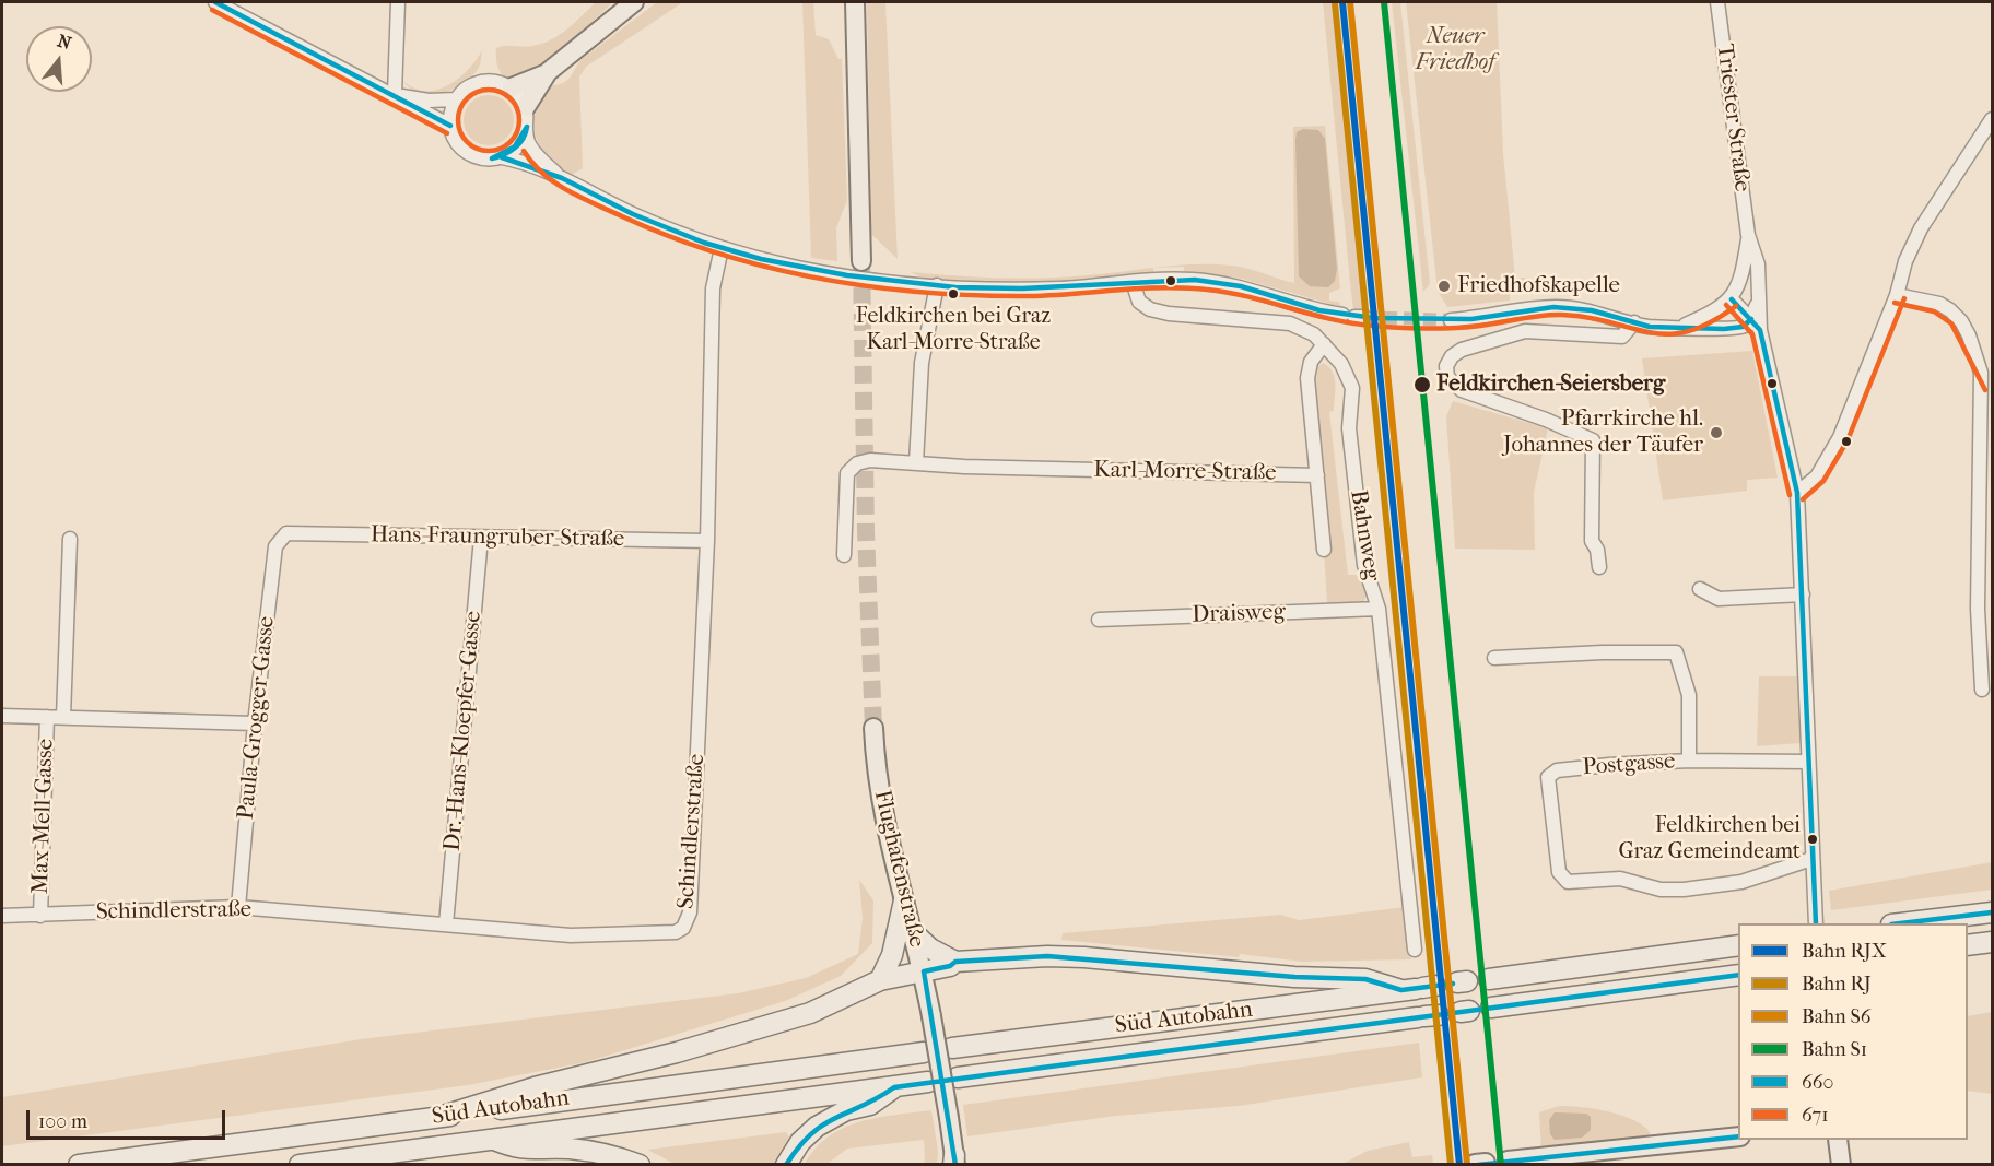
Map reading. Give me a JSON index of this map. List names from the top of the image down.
{
  "streets": {
    "highway": ["Süd Autobahn"],
    "main road": ["Flughafenstraße"],
    "street": [
      "Triester Straße",
      "Karl-Morre-Straße",
      "Bahnweg",
      "Hans-Fraungruber-Straße",
      "Draisweg",
      "Paula-Grogger-Gasse",
      "Dr.-Hans-Kloepfer-Gasse",
      "Postgasse",
      "Max-Mell-Gasse",
      "Schindlerstraße"
    ]
  },
  "crossings": [
    ["Bahnweg", "Draisweg"],
    ["Hans-Fraungruber-Straße", "Paula-Grogger-Gasse"],
    ["Hans-Fraungruber-Straße", "Dr.-Hans-Kloepfer-Gasse"],
    ["Hans-Fraungruber-Straße", "Schindlerstraße"],
    ["Paula-Grogger-Gasse", "Schindlerstraße"],
    ["Dr.-Hans-Kloepfer-Gasse", "Schindlerstraße"],
    ["Max-Mell-Gasse", "Schindlerstraße"]
  ],
  "parks": ["Neuer Friedhof"],
  "places": [
    "Friedhofskapelle",
    "Feldkirchen bei Graz Karl-Morre-Straße",
    "Feldkirchen-Seiersberg",
    "Pfarrkirche hl. Johannes der Täufer",
    "Feldkirchen bei Graz Gemeindeamt"
  ],
  "lines": [
    "rail line RJX",
    "rail line S6",
    "rail line S1",
    "transit line 660",
    "rail line RJ",
    "transit line 671"
  ],
  "legend": [
    "Bahn RJX",
    "Bahn RJ",
    "Bahn S6",
    "Bahn S1",
    "660",
    "671"
  ],
  "scale_bar": "100 m",
  "north": "top"
}
